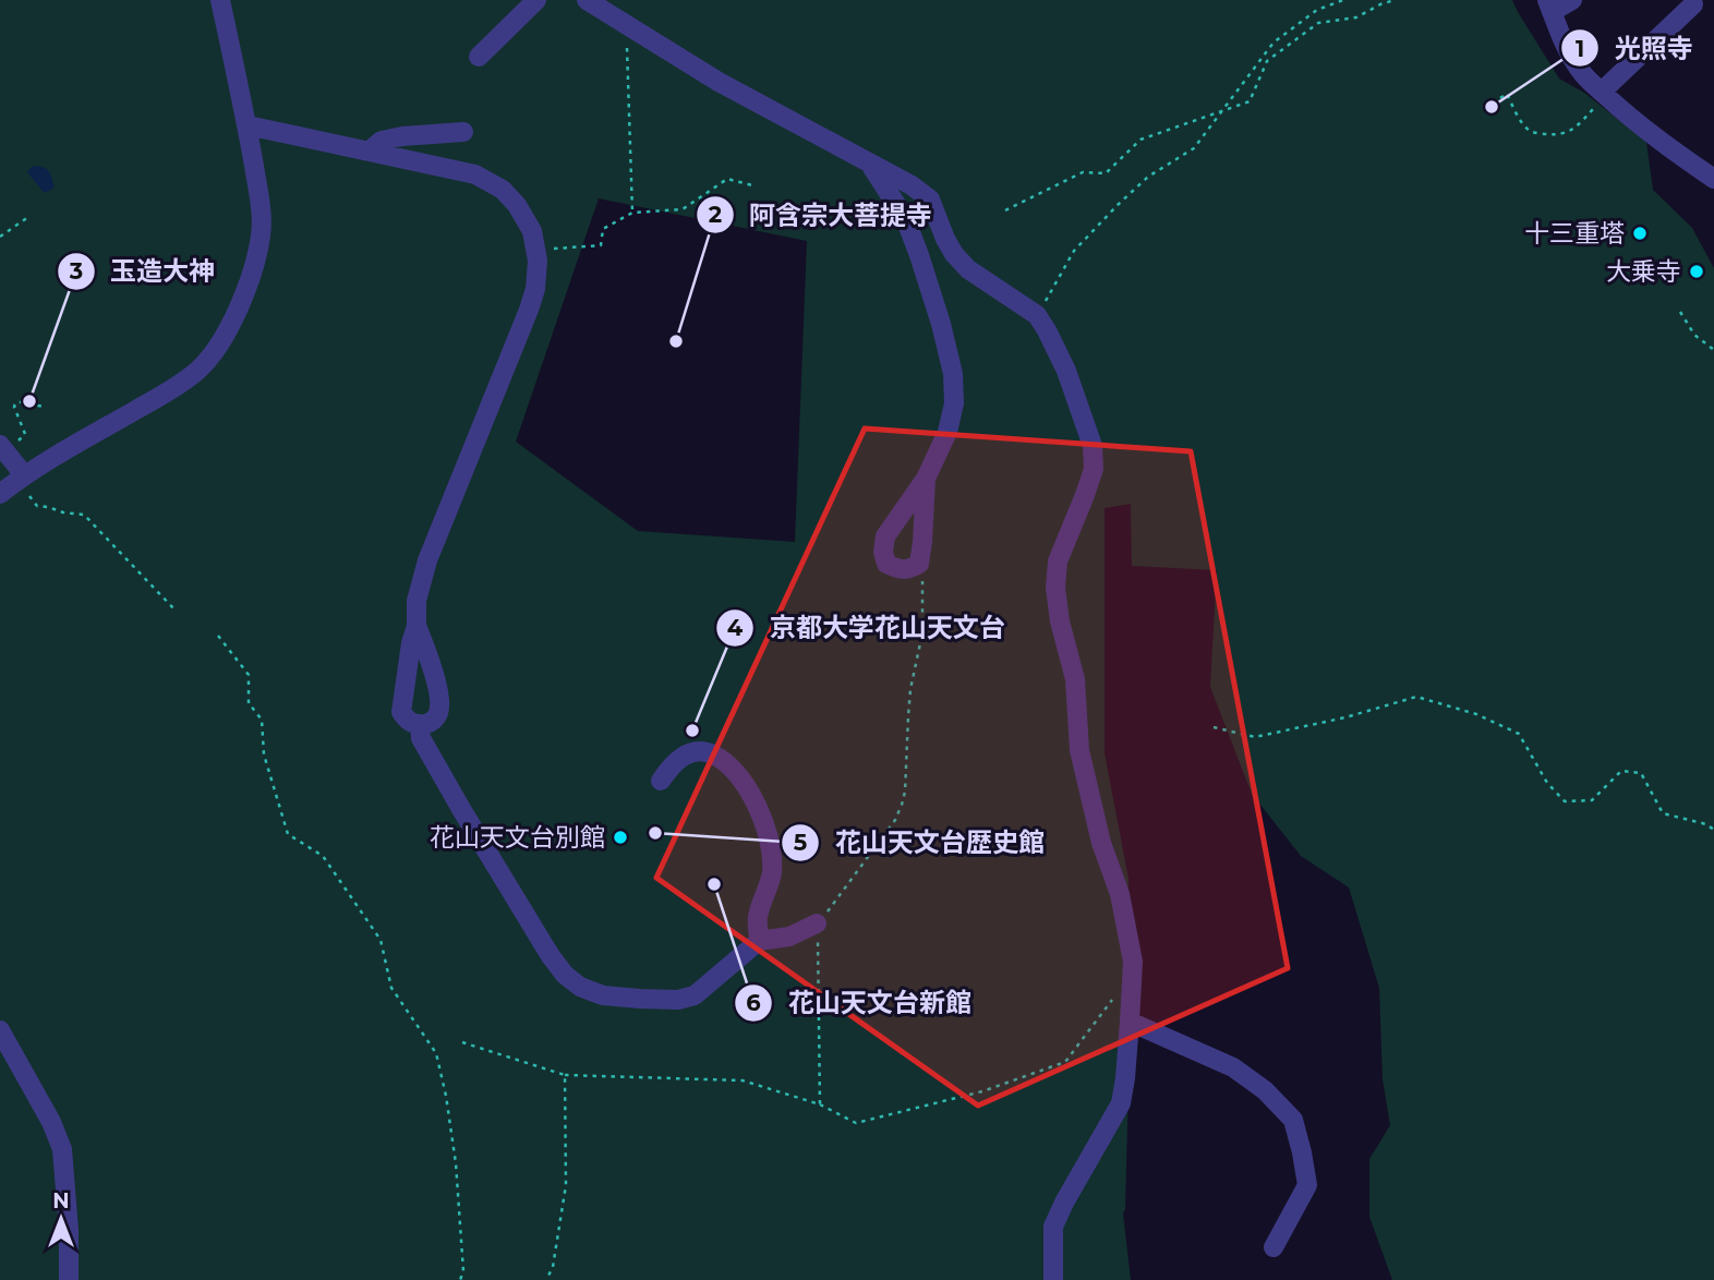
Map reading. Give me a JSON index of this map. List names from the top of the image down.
{
  "places": [
    "光照寺",
    "十三重塔",
    "大乗寺",
    "阿含宗大菩提寺",
    "玉造大神",
    "京都大学花山天文台",
    "花山天文台歴史館",
    "花山天文台別館",
    "花山天文台新館"
  ],
  "north": "top"
}
